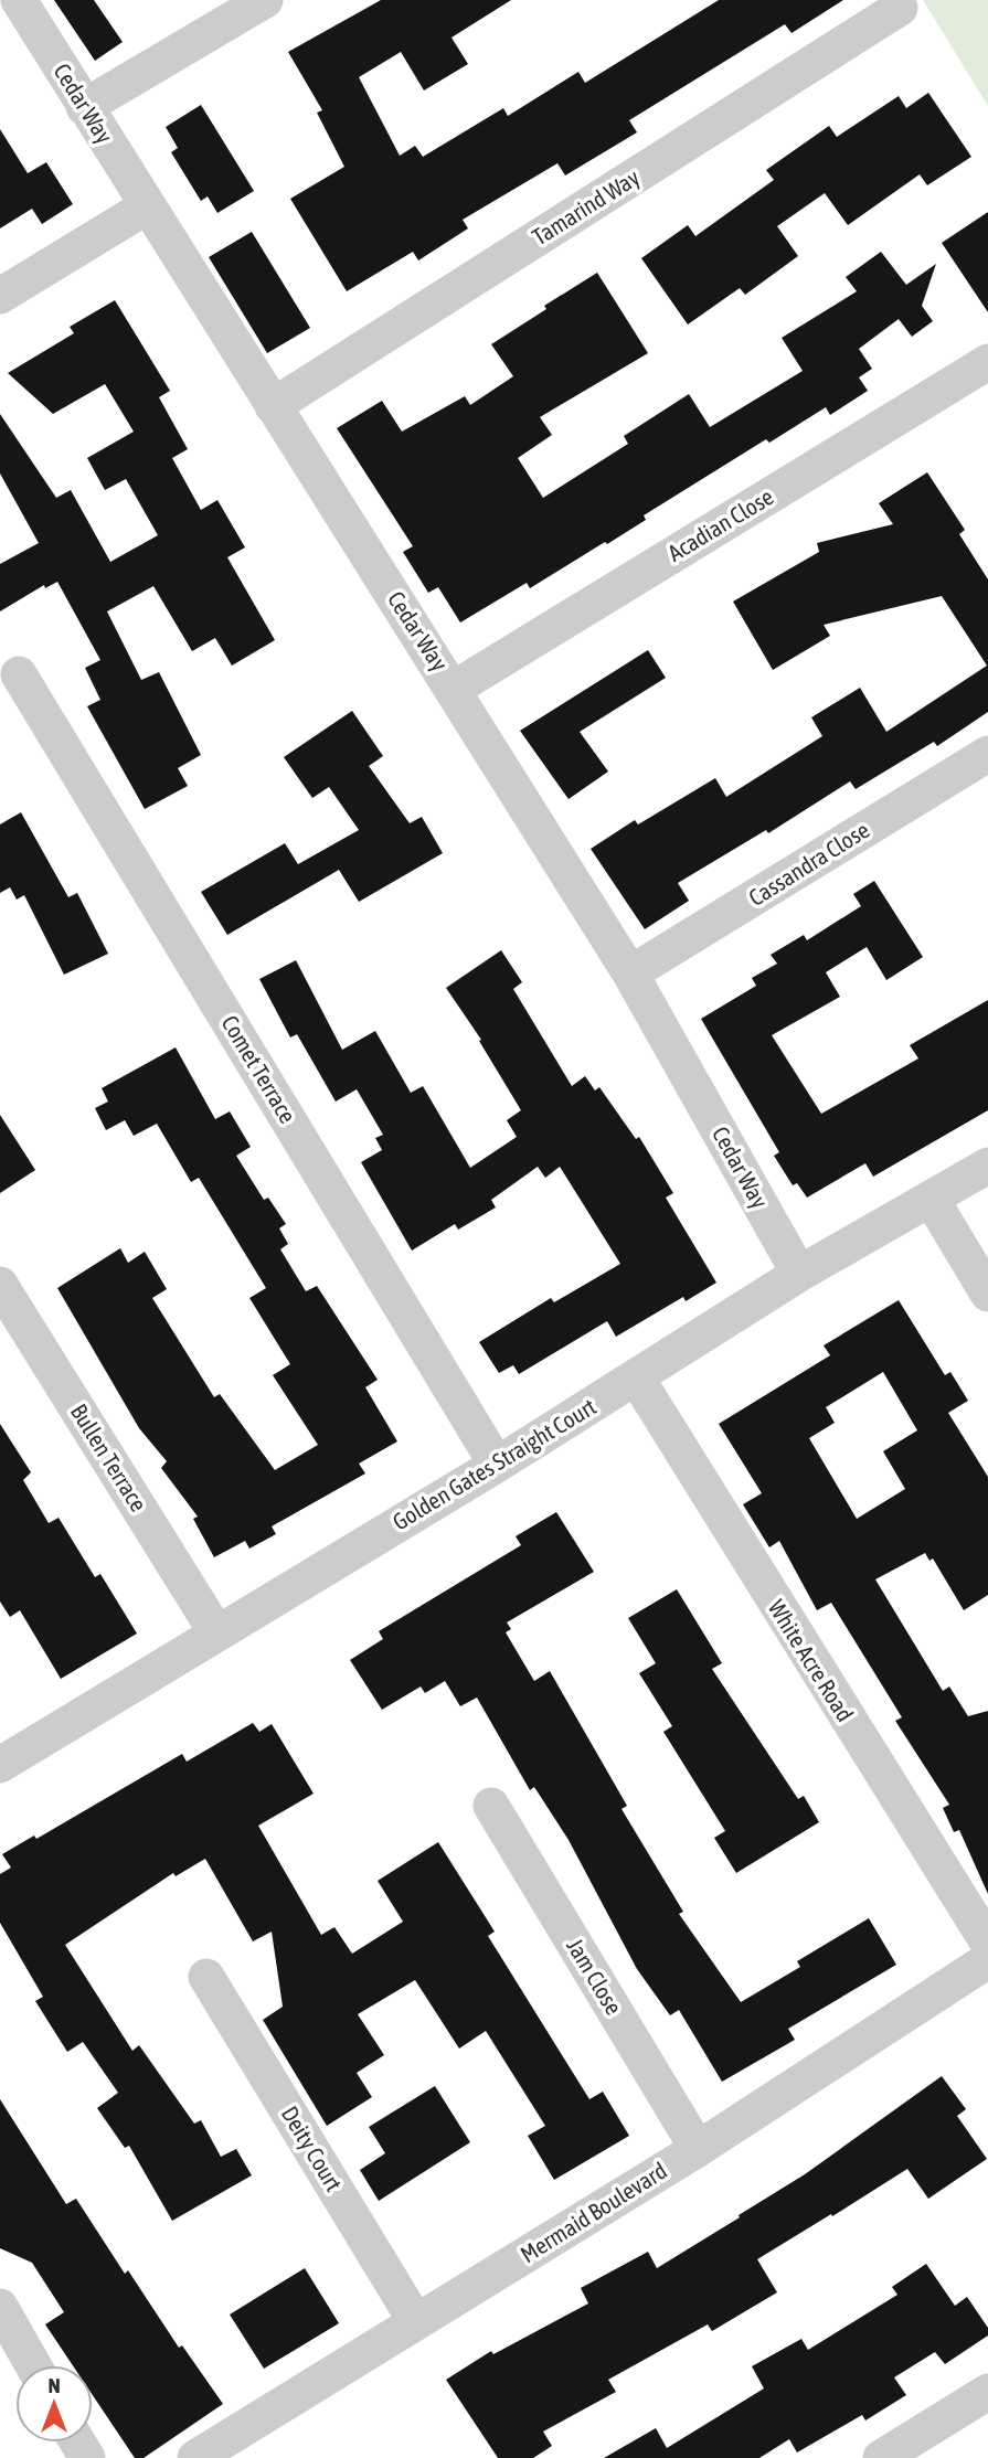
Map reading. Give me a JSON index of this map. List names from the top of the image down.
{
  "streets": {
    "street": [
      "Cedar Way",
      "Tamarind Way",
      "Acadian Close",
      "Cassandra Close",
      "Comet Terrace",
      "Bullen Terrace",
      "Golden Gates Straight Court",
      "White Acre Road",
      "Jam Close",
      "Deity Court",
      "Mermaid Boulevard"
    ]
  },
  "crossings": [
    ["Cedar Way", "Tamarind Way"],
    ["Cedar Way", "Acadian Close"],
    ["Cedar Way", "Cassandra Close"],
    ["Cedar Way", "Golden Gates Straight Court"],
    ["Comet Terrace", "Golden Gates Straight Court"],
    ["Bullen Terrace", "Golden Gates Straight Court"],
    ["Golden Gates Straight Court", "White Acre Road"],
    ["Jam Close", "Mermaid Boulevard"],
    ["Deity Court", "Mermaid Boulevard"]
  ],
  "north": "top"
}
